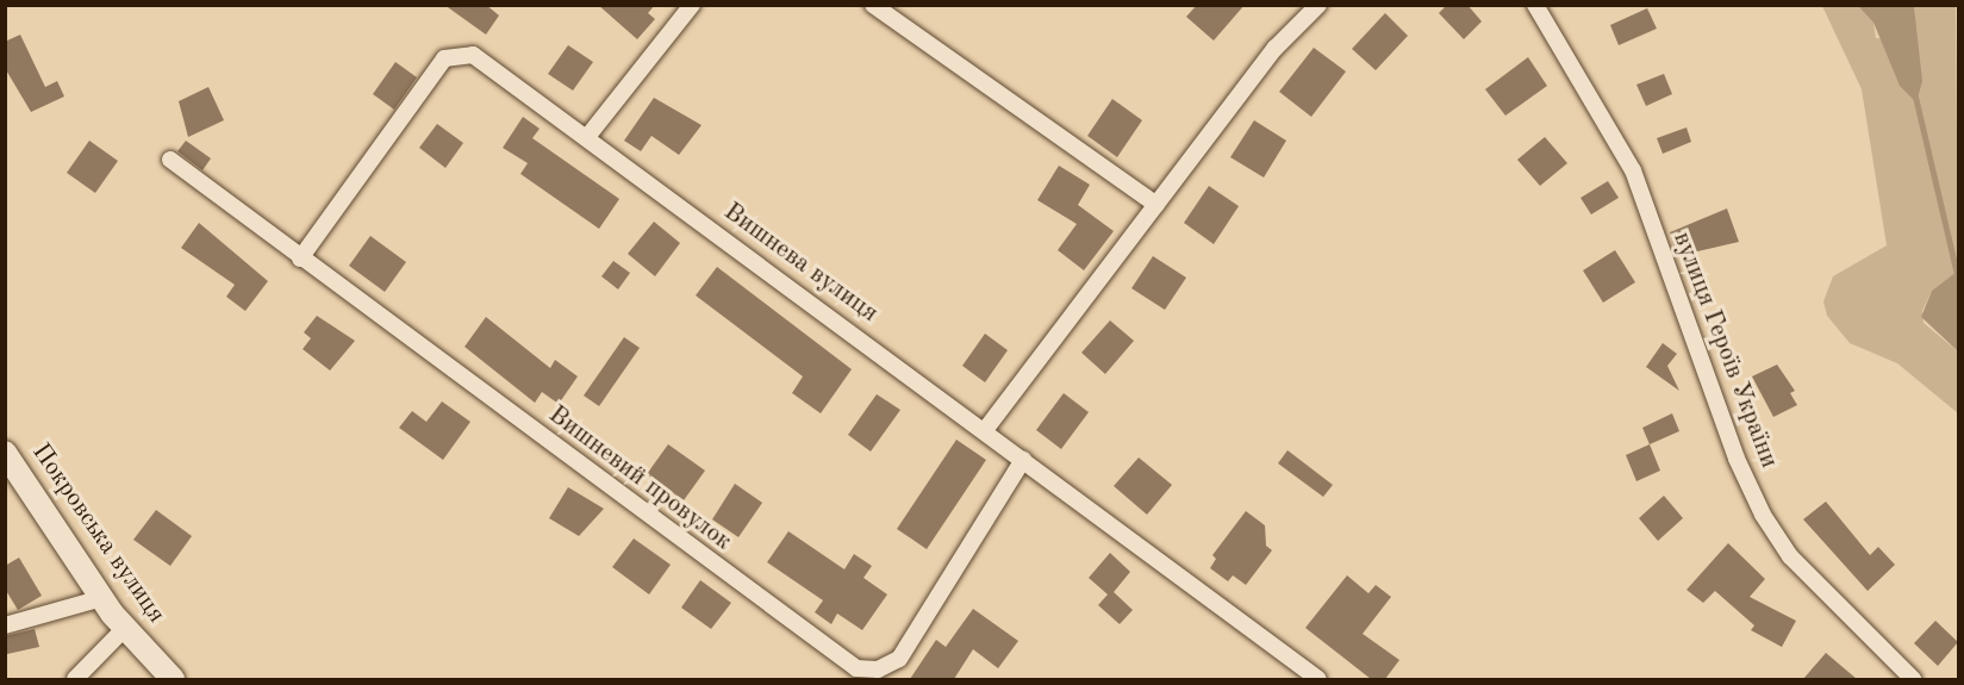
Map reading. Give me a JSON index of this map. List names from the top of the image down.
{
  "streets": {
    "street": [
      "Вишнева вулиця",
      "вулиця Героїв України",
      "Вишневий провулок",
      "Покровська вулиця"
    ]
  },
  "crossings": [
    ["Вишнева вулиця", "Вишневий провулок"]
  ]
}
